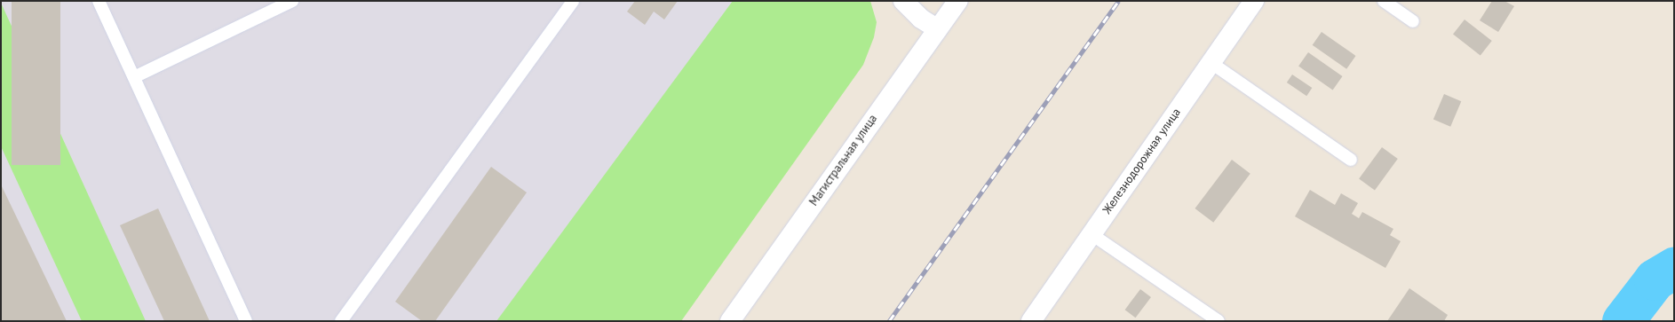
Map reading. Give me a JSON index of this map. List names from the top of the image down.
{
  "streets": {
    "street": ["Магистральная улица", "Железнодорожная улица"]
  }
}
